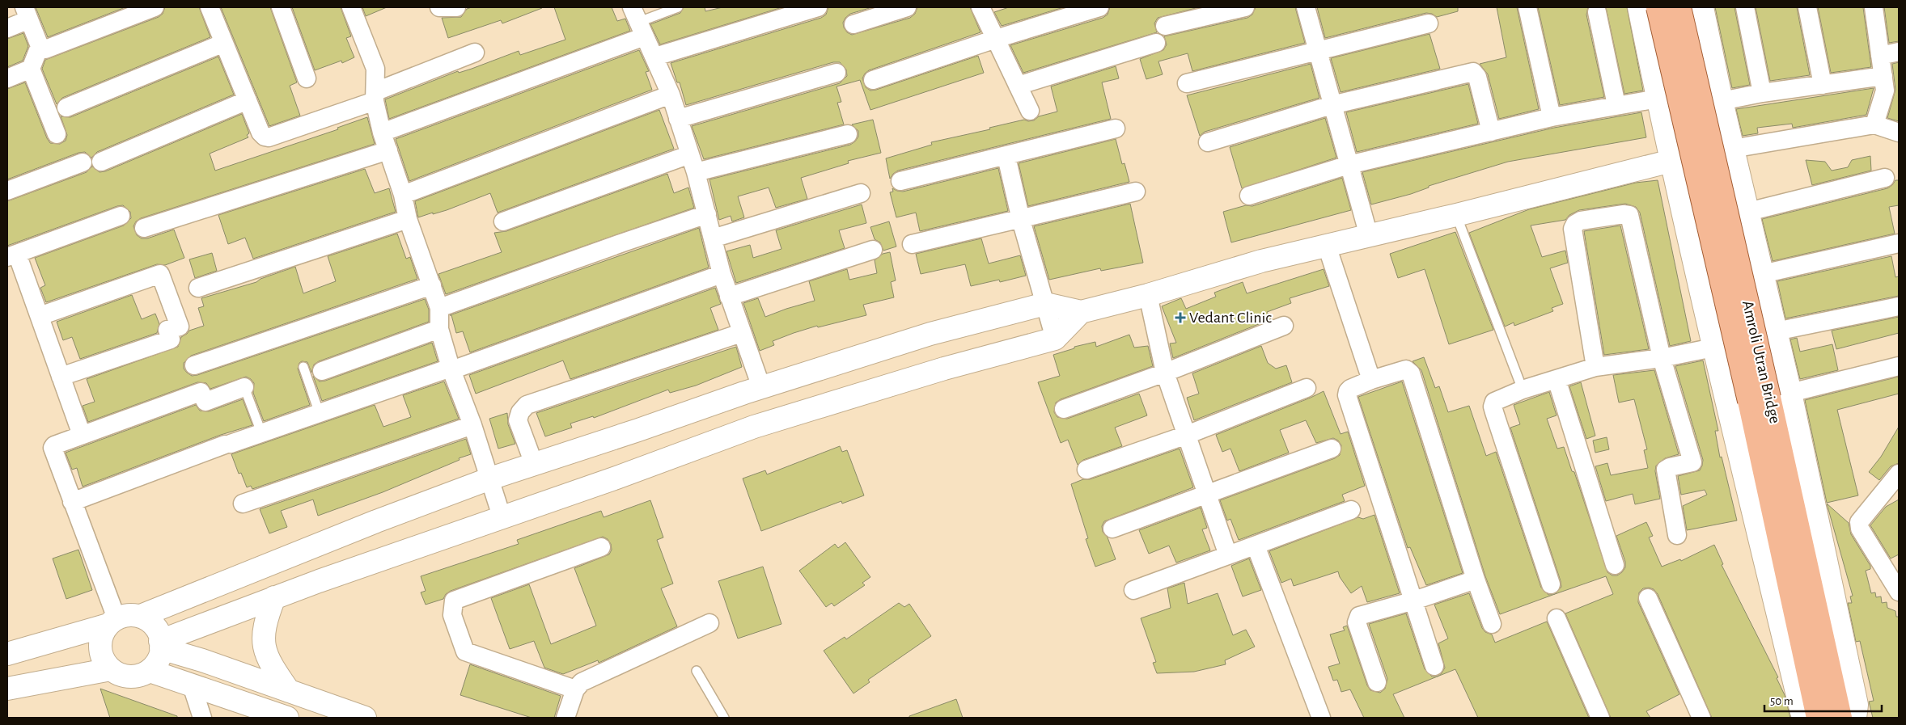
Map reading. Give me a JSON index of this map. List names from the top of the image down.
{
  "streets": {
    "main road": ["Amroli Utran Bridge"]
  },
  "places": {
    "health": ["Vedant Clinic"]
  },
  "scale_bar": "50 m"
}
